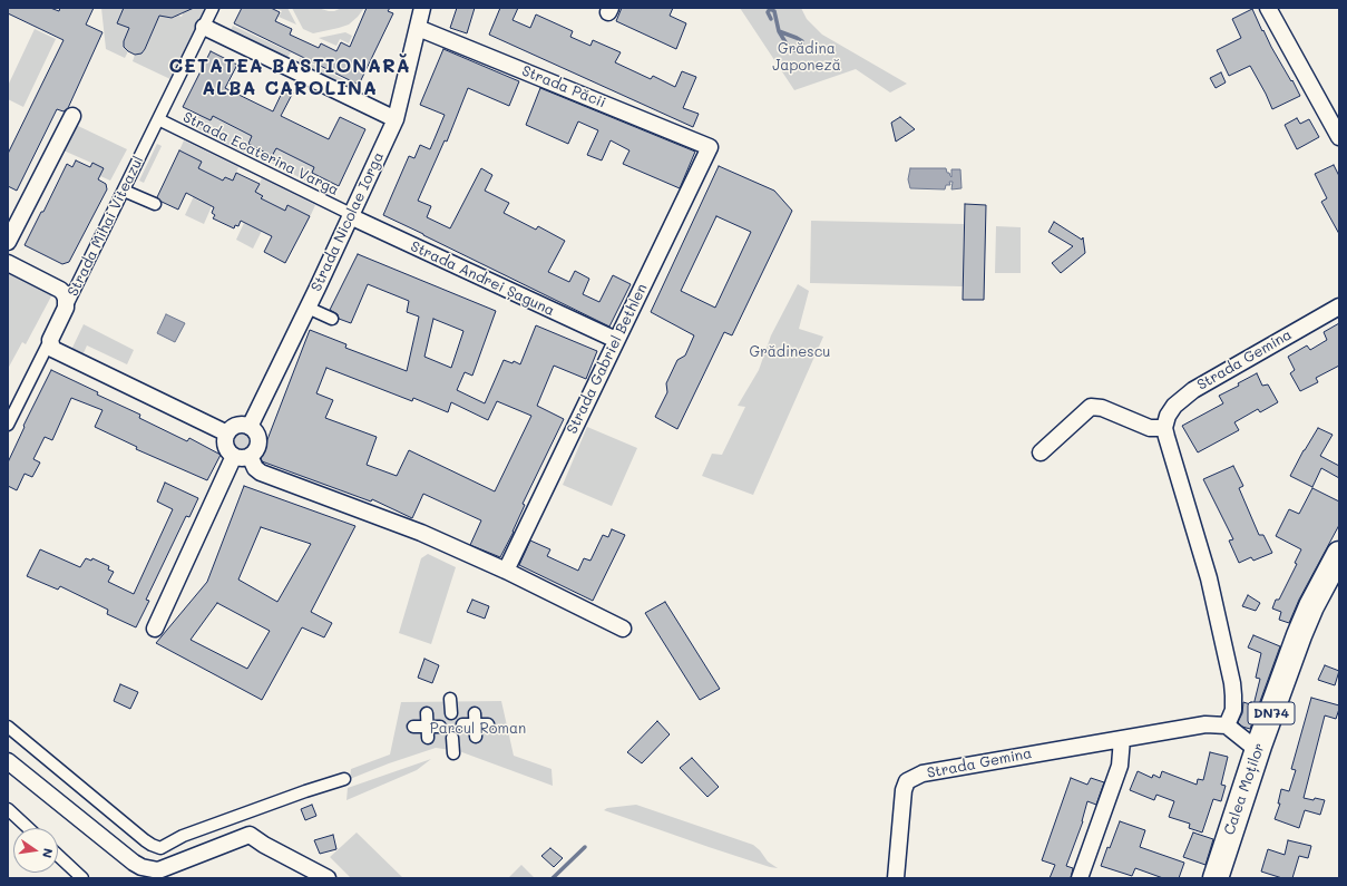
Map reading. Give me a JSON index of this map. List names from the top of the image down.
{
  "streets": {
    "main road": ["DN74", "Calea Moților"],
    "street": [
      "Strada Păcii",
      "Strada Ecaterina Varga",
      "Strada Nicolae Iorga",
      "Strada Mihai Viteazul",
      "Strada Andrei Șaguna",
      "Strada Gabriel Bethlen",
      "Strada Gemina"
    ]
  },
  "crossings": [
    ["Strada Păcii", "Strada Nicolae Iorga"],
    ["Strada Păcii", "Strada Gabriel Bethlen"],
    ["Strada Ecaterina Varga", "Strada Nicolae Iorga"],
    ["Strada Ecaterina Varga", "Strada Mihai Viteazul"],
    ["Strada Ecaterina Varga", "Strada Andrei Șaguna"],
    ["Strada Nicolae Iorga", "Strada Andrei Șaguna"],
    ["Strada Andrei Șaguna", "Strada Gabriel Bethlen"]
  ],
  "districts": ["CETATEA BASTIONARĂ ALBA CAROLINA"],
  "parks": ["Grădina Japoneză", "Grădinescu", "Parcul Roman"],
  "north": "right"
}
